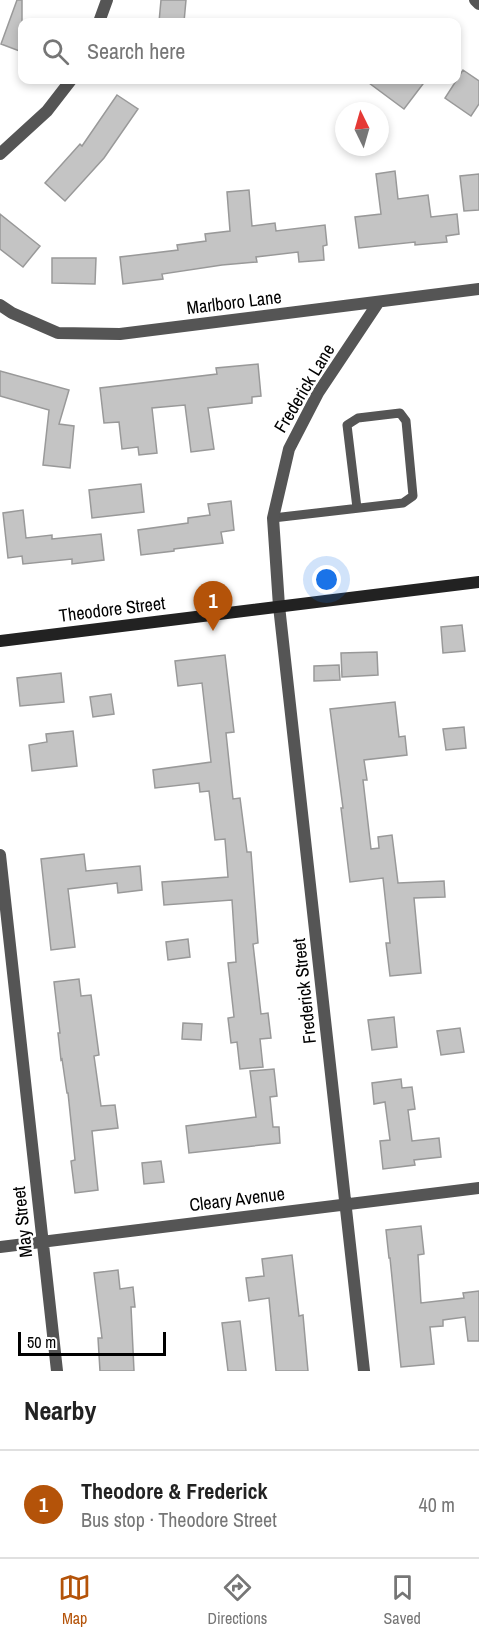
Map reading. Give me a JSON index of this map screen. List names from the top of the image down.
{
  "streets": {
    "main road": ["Theodore Street"],
    "street": [
      "Marlboro Lane",
      "Frederick Lane",
      "Frederick Street",
      "Cleary Avenue",
      "May Street"
    ]
  },
  "crossings": [
    ["Marlboro Lane", "Frederick Lane"],
    ["Frederick Lane", "Theodore Street"],
    ["Frederick Lane", "Frederick Street"],
    ["Theodore Street", "Frederick Street"],
    ["Frederick Street", "Cleary Avenue"],
    ["Cleary Avenue", "May Street"]
  ],
  "scale_bar": "50 m",
  "north": "top",
  "page": {
    "search": "Search here",
    "pins": "1",
    "scale": "50 m",
    "heading": "Nearby",
    "list": [
      {
        "mark": "1",
        "name": "Theodore & Frederick",
        "note": "Bus stop · Theodore Street",
        "value": "40 m"
      }
    ],
    "nav": ["Map", "Directions", "Saved"]
  }
}
